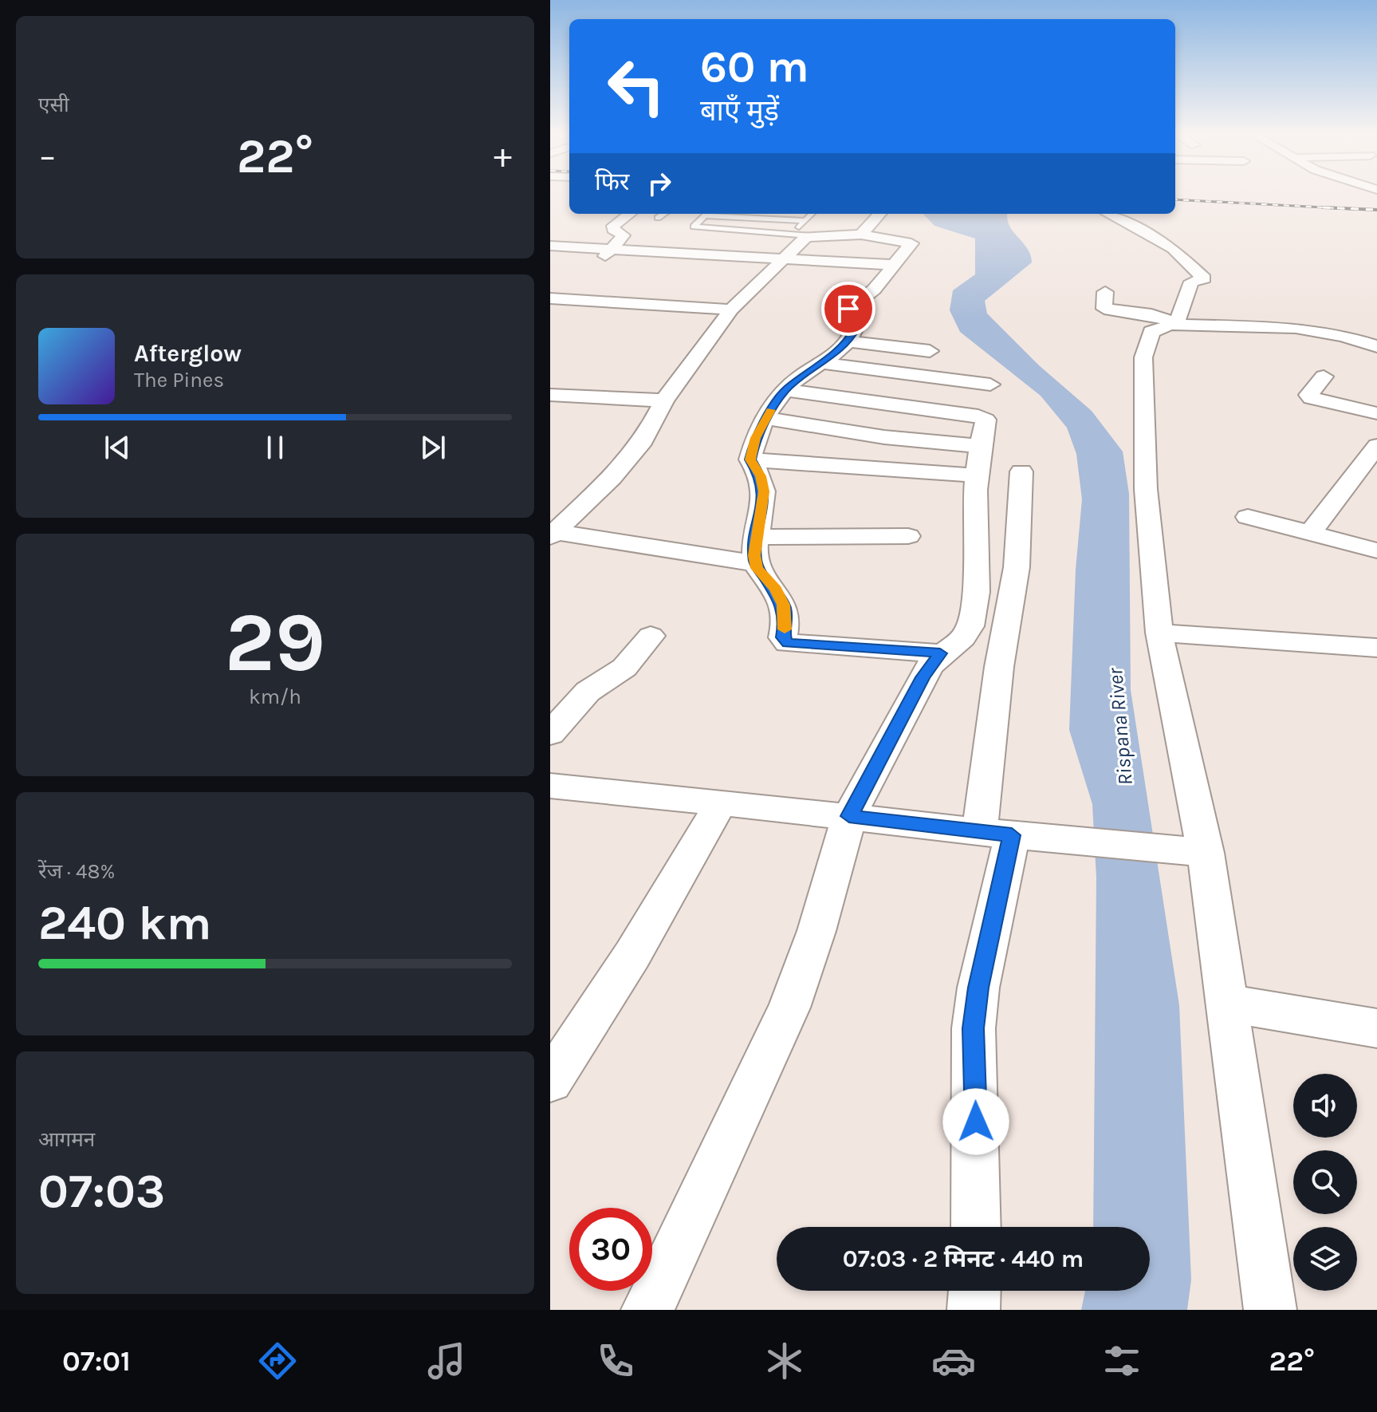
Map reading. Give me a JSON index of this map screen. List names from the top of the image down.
{
  "water": ["Rispana River"],
  "page": {
    "tile": [
      "एसी",
      ["29", "km/h"],
      ["रेंज · 48%", "240 km"],
      ["आगमन", "07:03"]
    ],
    "turn": ["60 m", "बाएँ मुड़ें"],
    "heat": ["−", "22°", "+"],
    "then": "फिर",
    "song": ["Afterglow", "The Pines"],
    "limit": "30",
    "trip": "07:03 · 2 मिनट · 440 m",
    "tabs": ["07:01", "22°"]
  }
}
